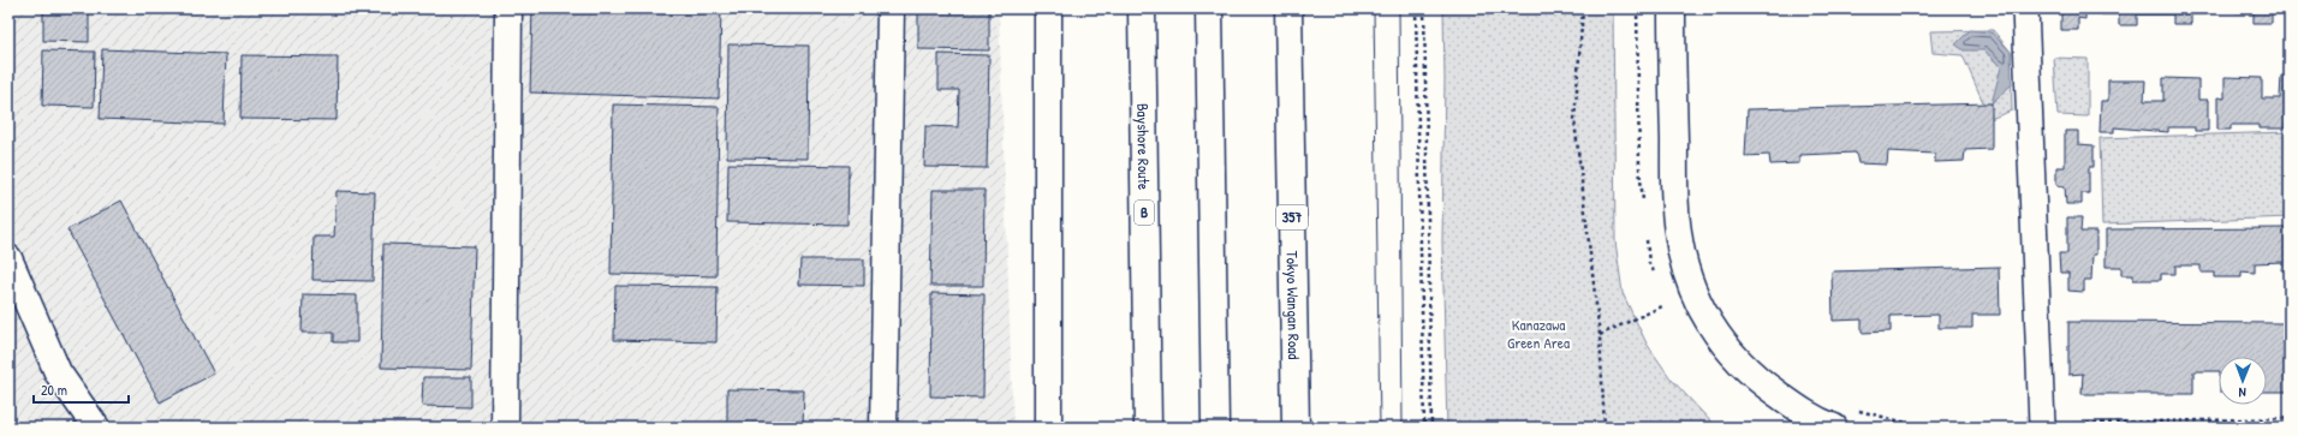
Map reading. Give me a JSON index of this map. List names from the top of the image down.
{
  "streets": {
    "main road": [
      "Bayshore Route",
      "B",
      "357",
      "Tokyo Wangan Road"
    ]
  },
  "parks": ["Kanazawa Green Area"],
  "scale_bar": "20 m",
  "north": "bottom"
}
